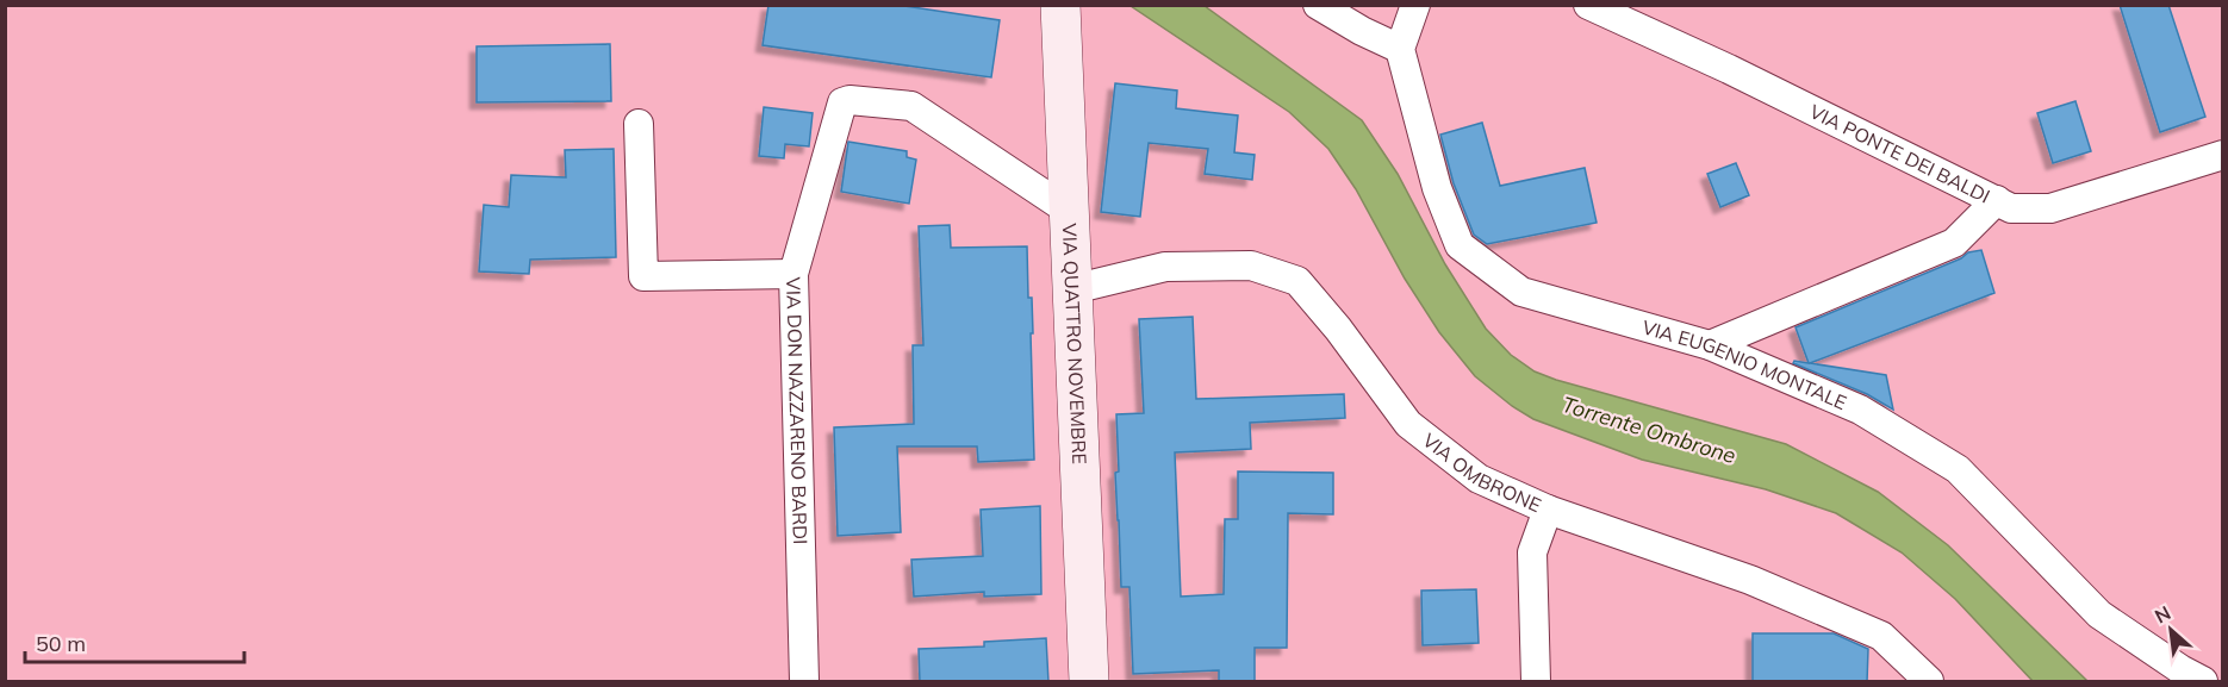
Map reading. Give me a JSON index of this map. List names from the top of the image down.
{
  "streets": {
    "main road": ["VIA QUATTRO NOVEMBRE"],
    "street": [
      "VIA PONTE DEI BALDI",
      "VIA EUGENIO MONTALE",
      "VIA DON NAZZARENO BARDI",
      "VIA OMBRONE"
    ]
  },
  "crossings": [
    ["VIA QUATTRO NOVEMBRE", "VIA OMBRONE"]
  ],
  "water": ["Torrente Ombrone"],
  "scale_bar": "50 m",
  "north": "top left"
}
